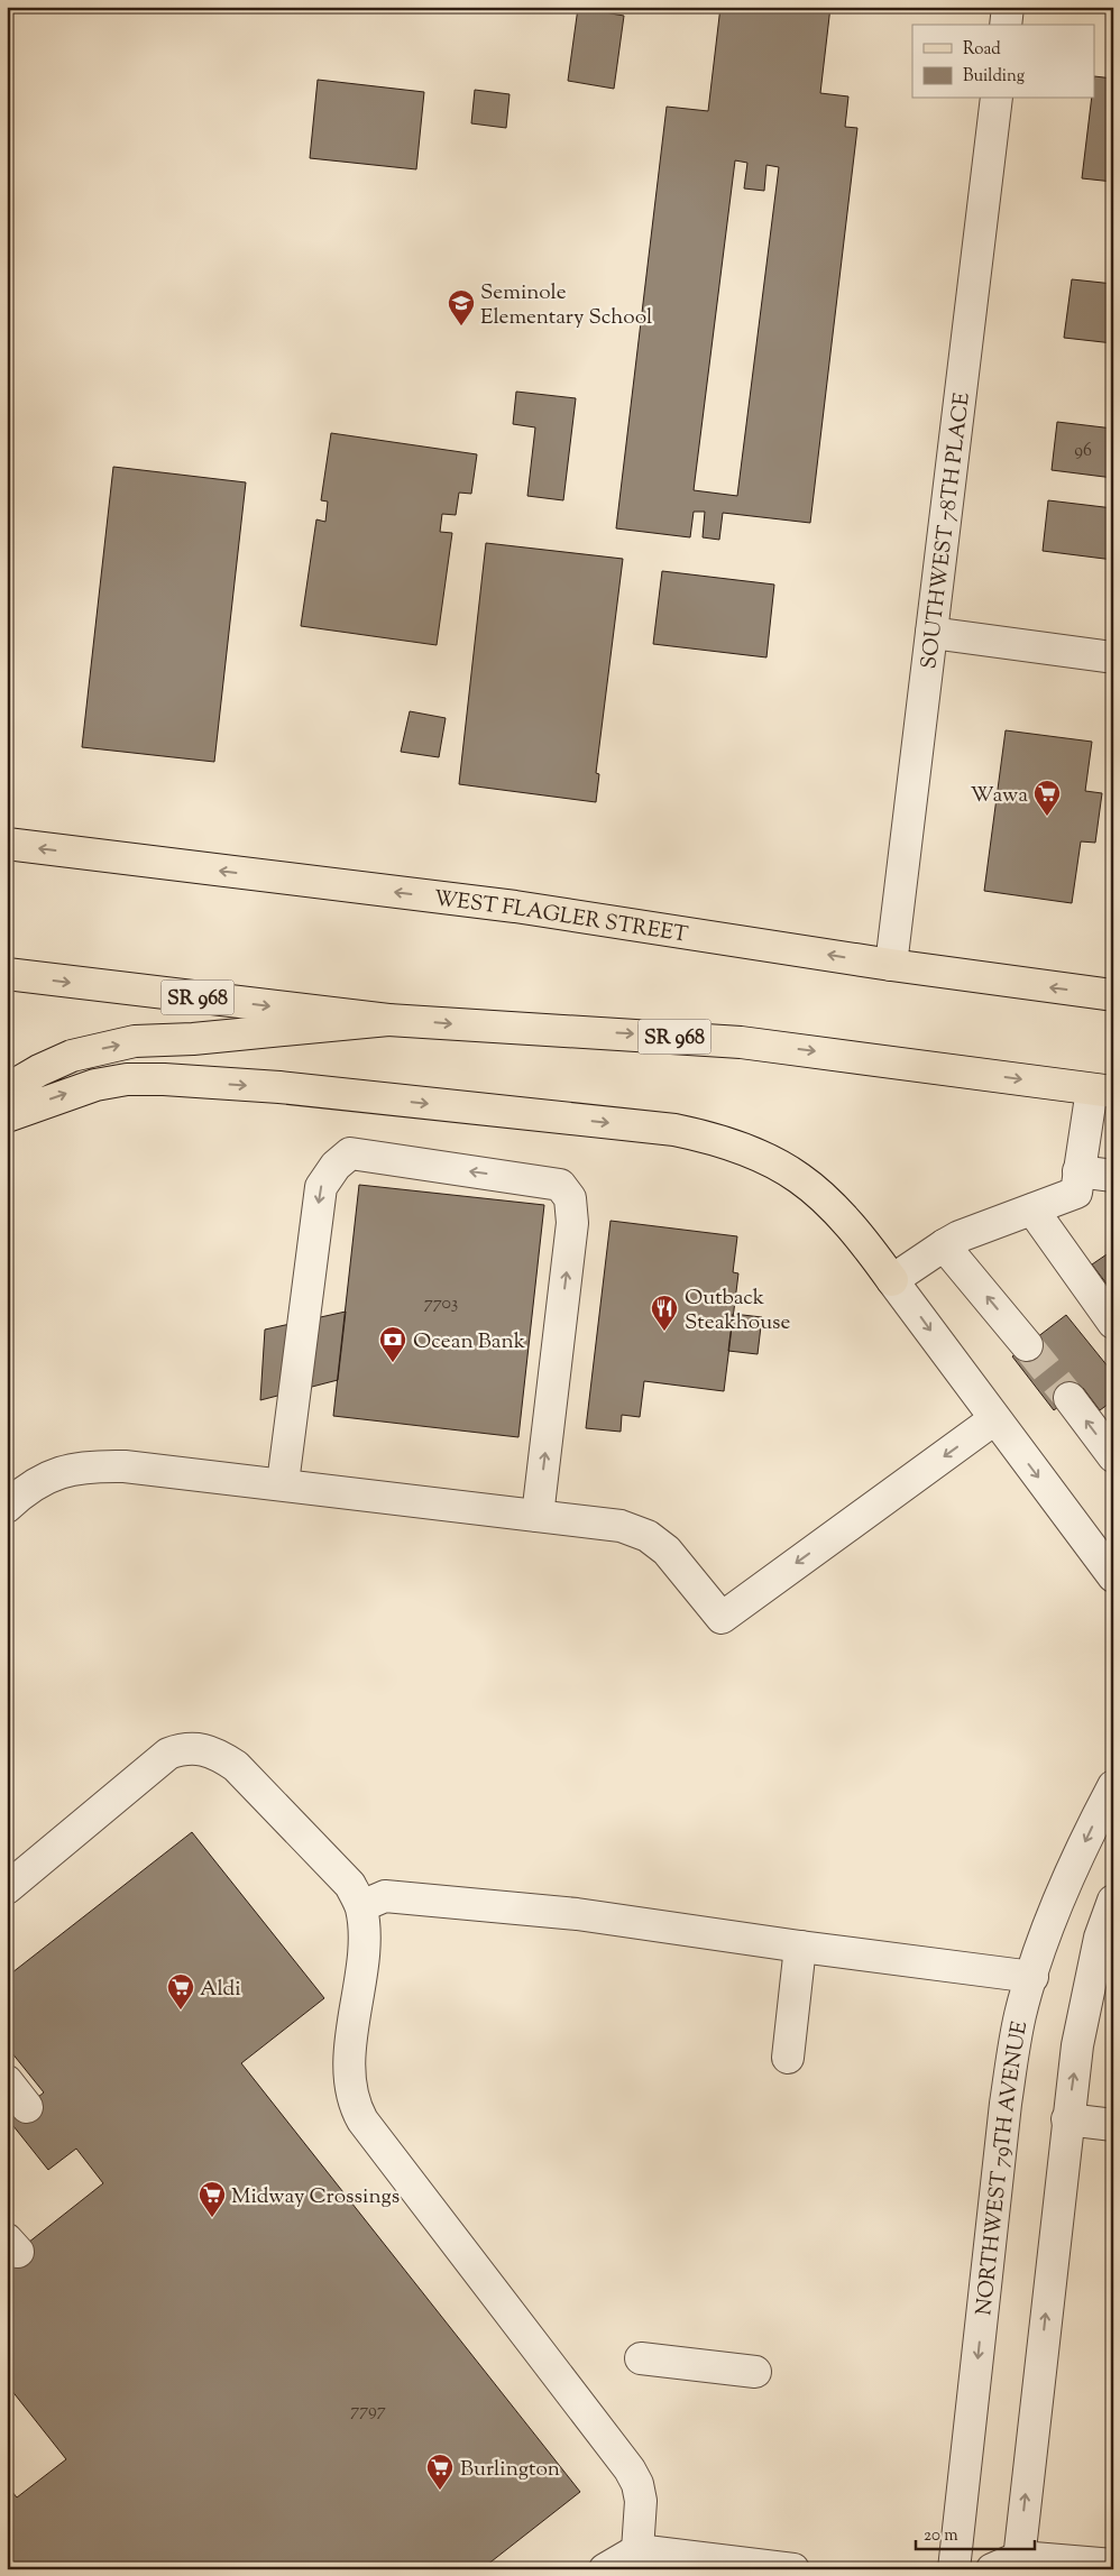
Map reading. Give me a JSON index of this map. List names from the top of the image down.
{
  "streets": {
    "main road": ["WEST FLAGLER STREET", "SR 968"],
    "street": ["SOUTHWEST 78TH PLACE", "NORTHWEST 79TH AVENUE"]
  },
  "crossings": [
    ["SOUTHWEST 78TH PLACE", "WEST FLAGLER STREET"]
  ],
  "places": {
    "school or university": ["Seminole Elementary School"],
    "supermarket": [
      "Wawa",
      "Aldi",
      "Midway Crossings",
      "Burlington"
    ],
    "restaurant": ["Outback Steakhouse"],
    "bank": ["Ocean Bank"]
  },
  "house_numbers": ["96", "7703", "7797"],
  "legend": ["Road", "Building"],
  "scale_bar": "20 m"
}
